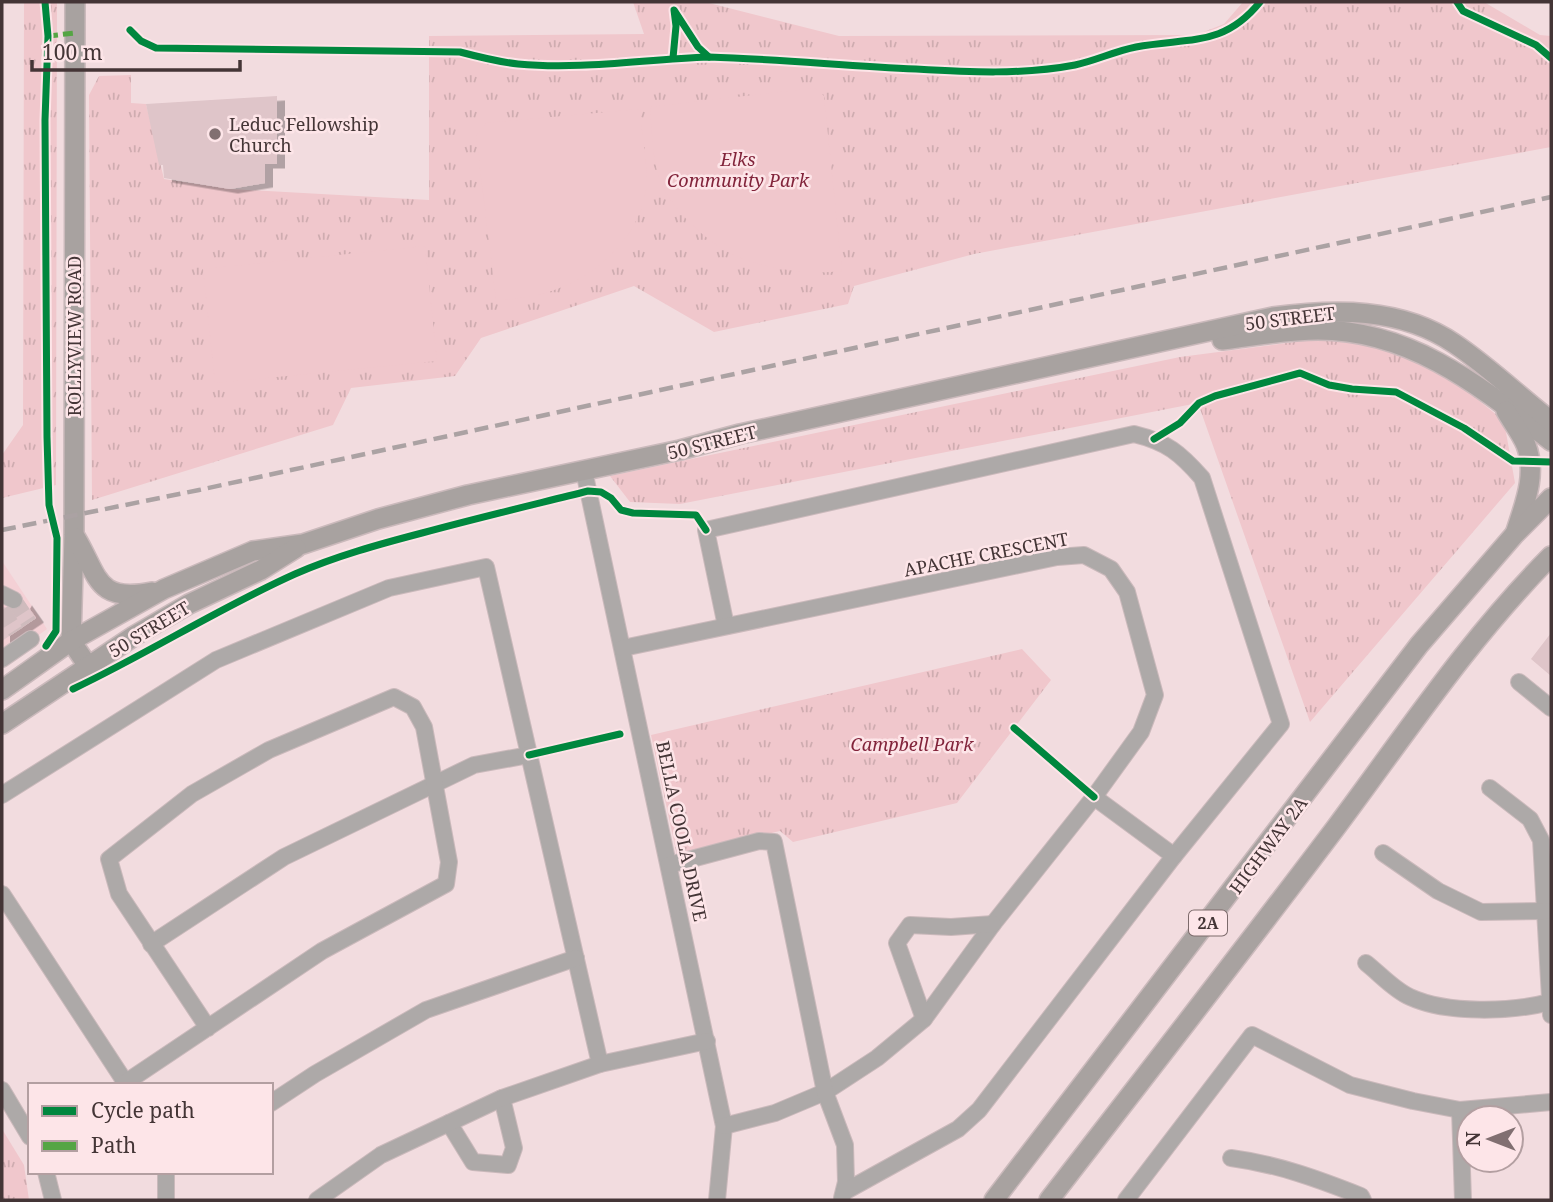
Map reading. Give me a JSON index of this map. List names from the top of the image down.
{
  "streets": {
    "main road": [
      "50 STREET",
      "ROLLYVIEW ROAD",
      "HIGHWAY 2A",
      "2A"
    ],
    "street": ["APACHE CRESCENT", "BELLA COOLA DRIVE"]
  },
  "crossings": [
    ["50 STREET", "ROLLYVIEW ROAD"],
    ["50 STREET", "BELLA COOLA DRIVE"],
    ["APACHE CRESCENT", "BELLA COOLA DRIVE"]
  ],
  "parks": ["Elks Community Park", "Campbell Park"],
  "places": ["Leduc Fellowship Church"],
  "legend": ["Cycle path", "Path"],
  "scale_bar": "100 m",
  "north": "left"
}
